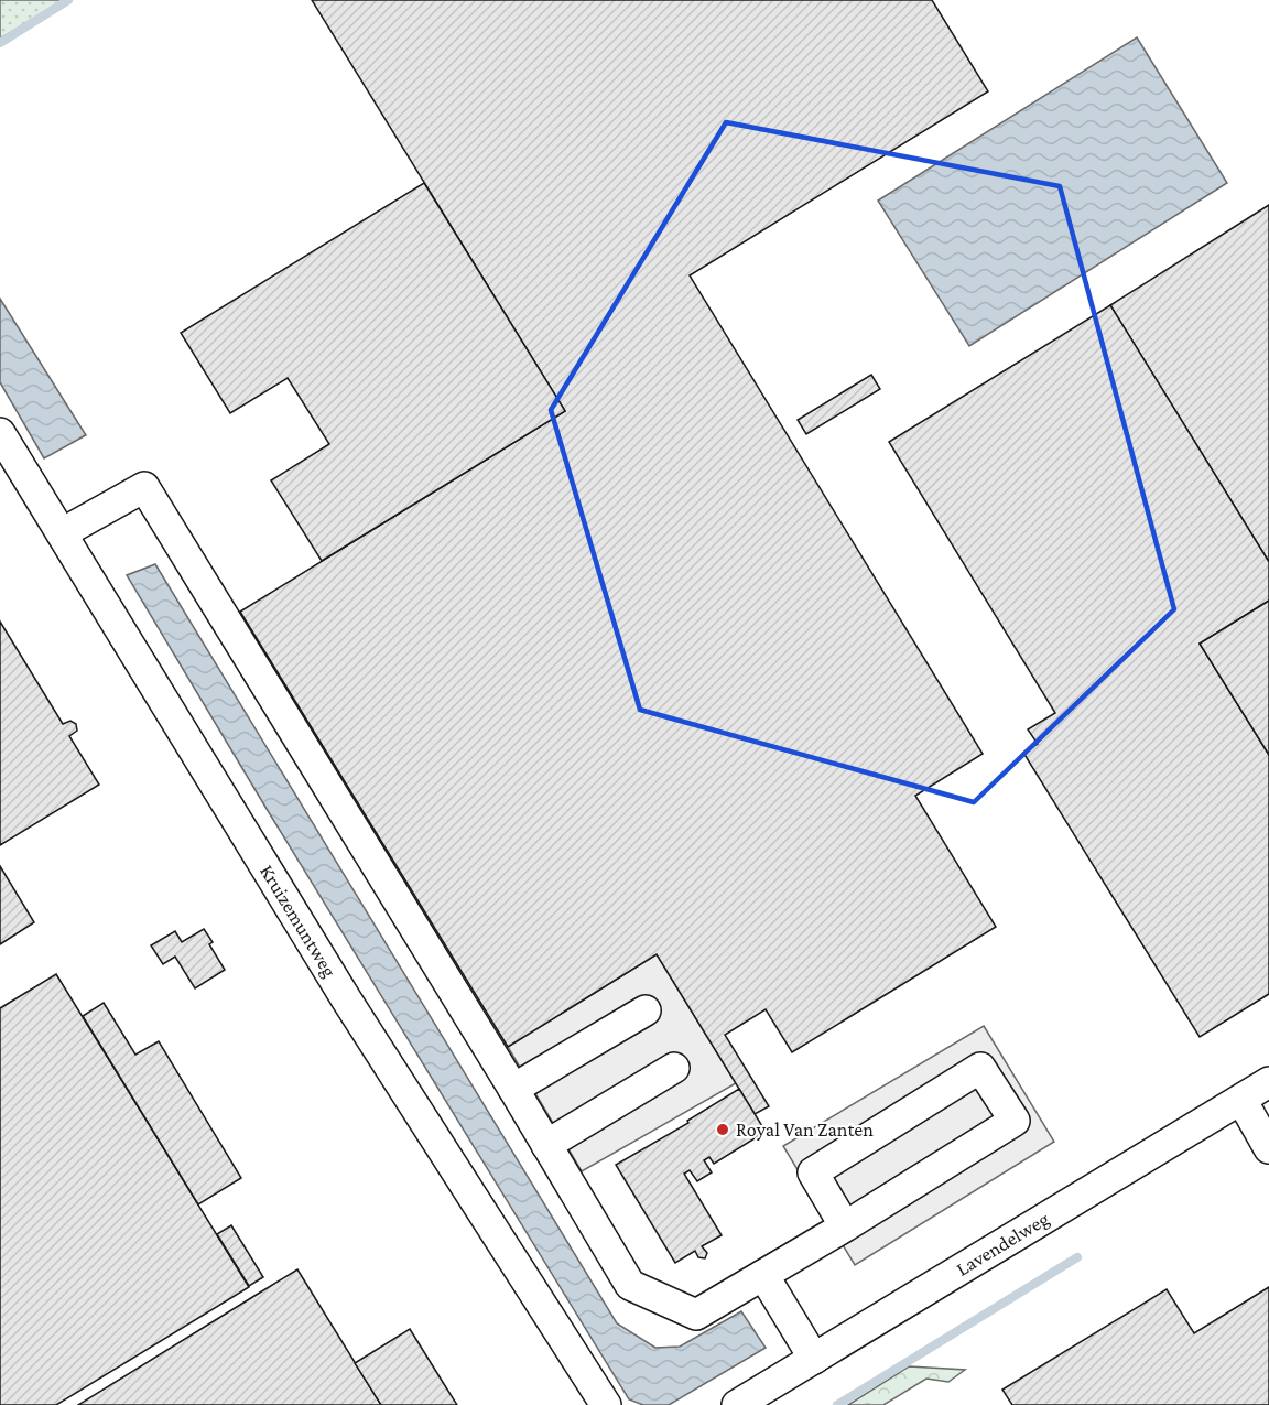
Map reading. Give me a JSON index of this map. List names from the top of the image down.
{
  "streets": {
    "street": ["Kruizemuntweg", "Lavendelweg"]
  },
  "places": ["Royal Van Zanten"]
}
